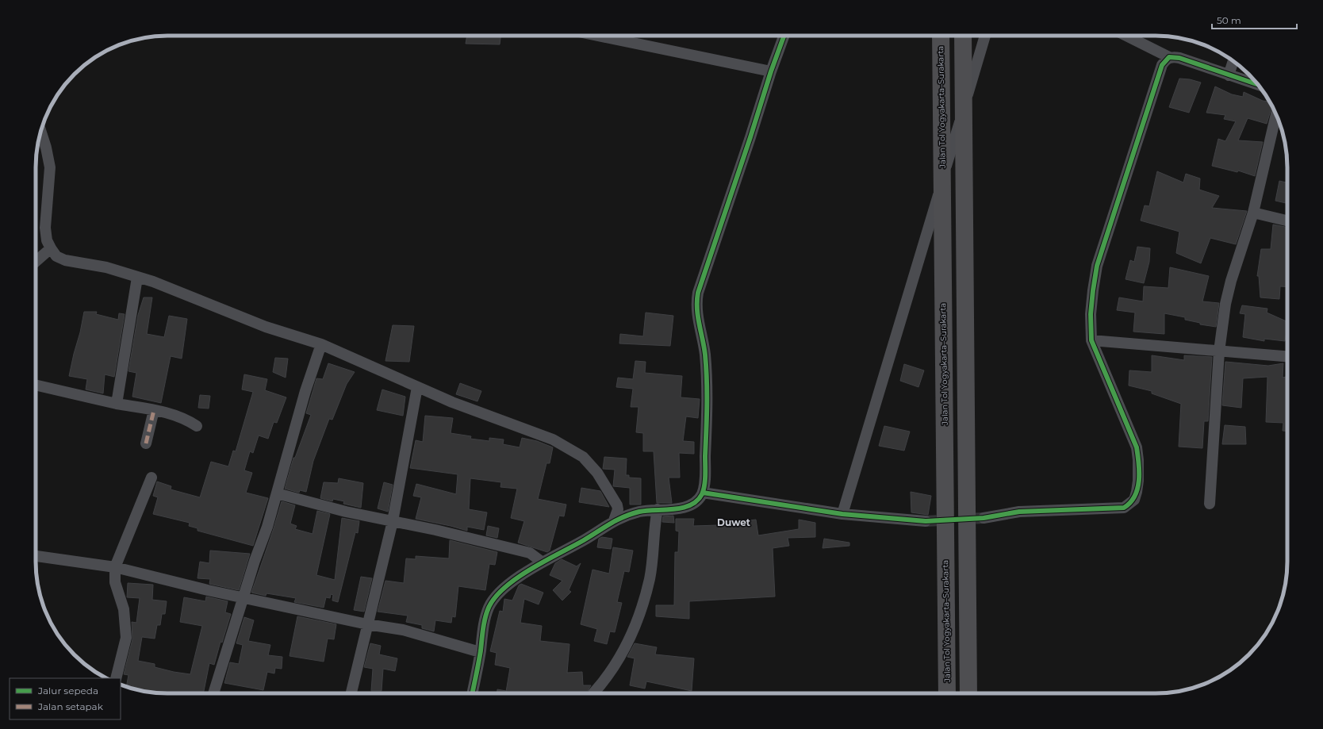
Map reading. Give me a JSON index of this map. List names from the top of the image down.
{
  "streets": {
    "highway": ["Jalan Tol Yogyakarta–Surakarta"]
  },
  "districts": ["Duwet"],
  "legend": ["Jalur sepeda", "Jalan setapak"],
  "scale_bar": "50 m"
}
